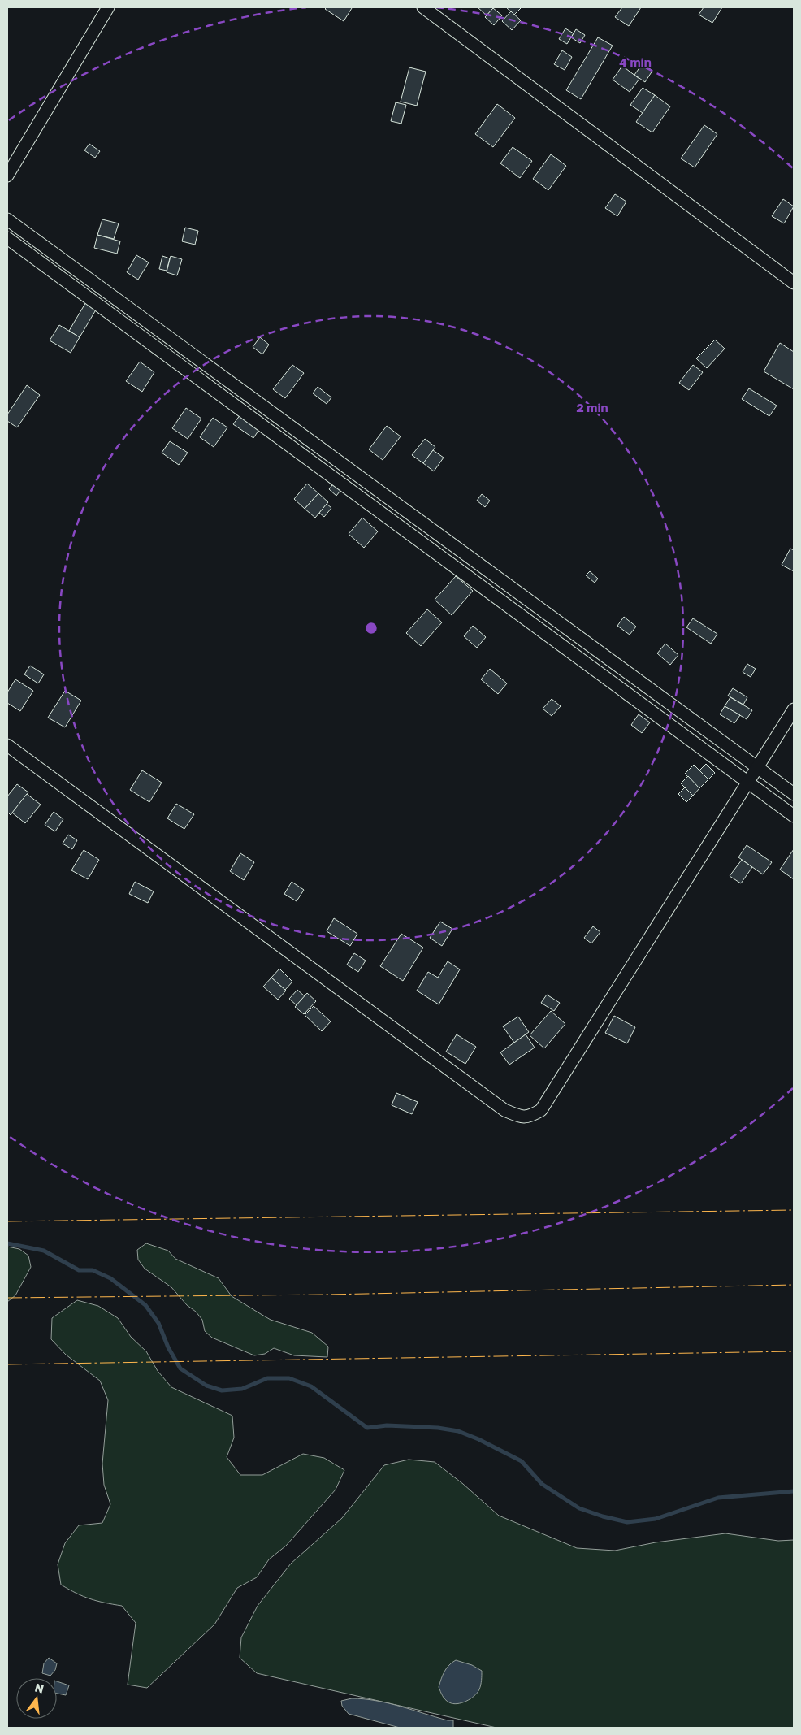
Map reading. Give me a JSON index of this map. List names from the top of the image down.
{
  "north": "top",
  "rings": ["4 min", "2 min"]
}
